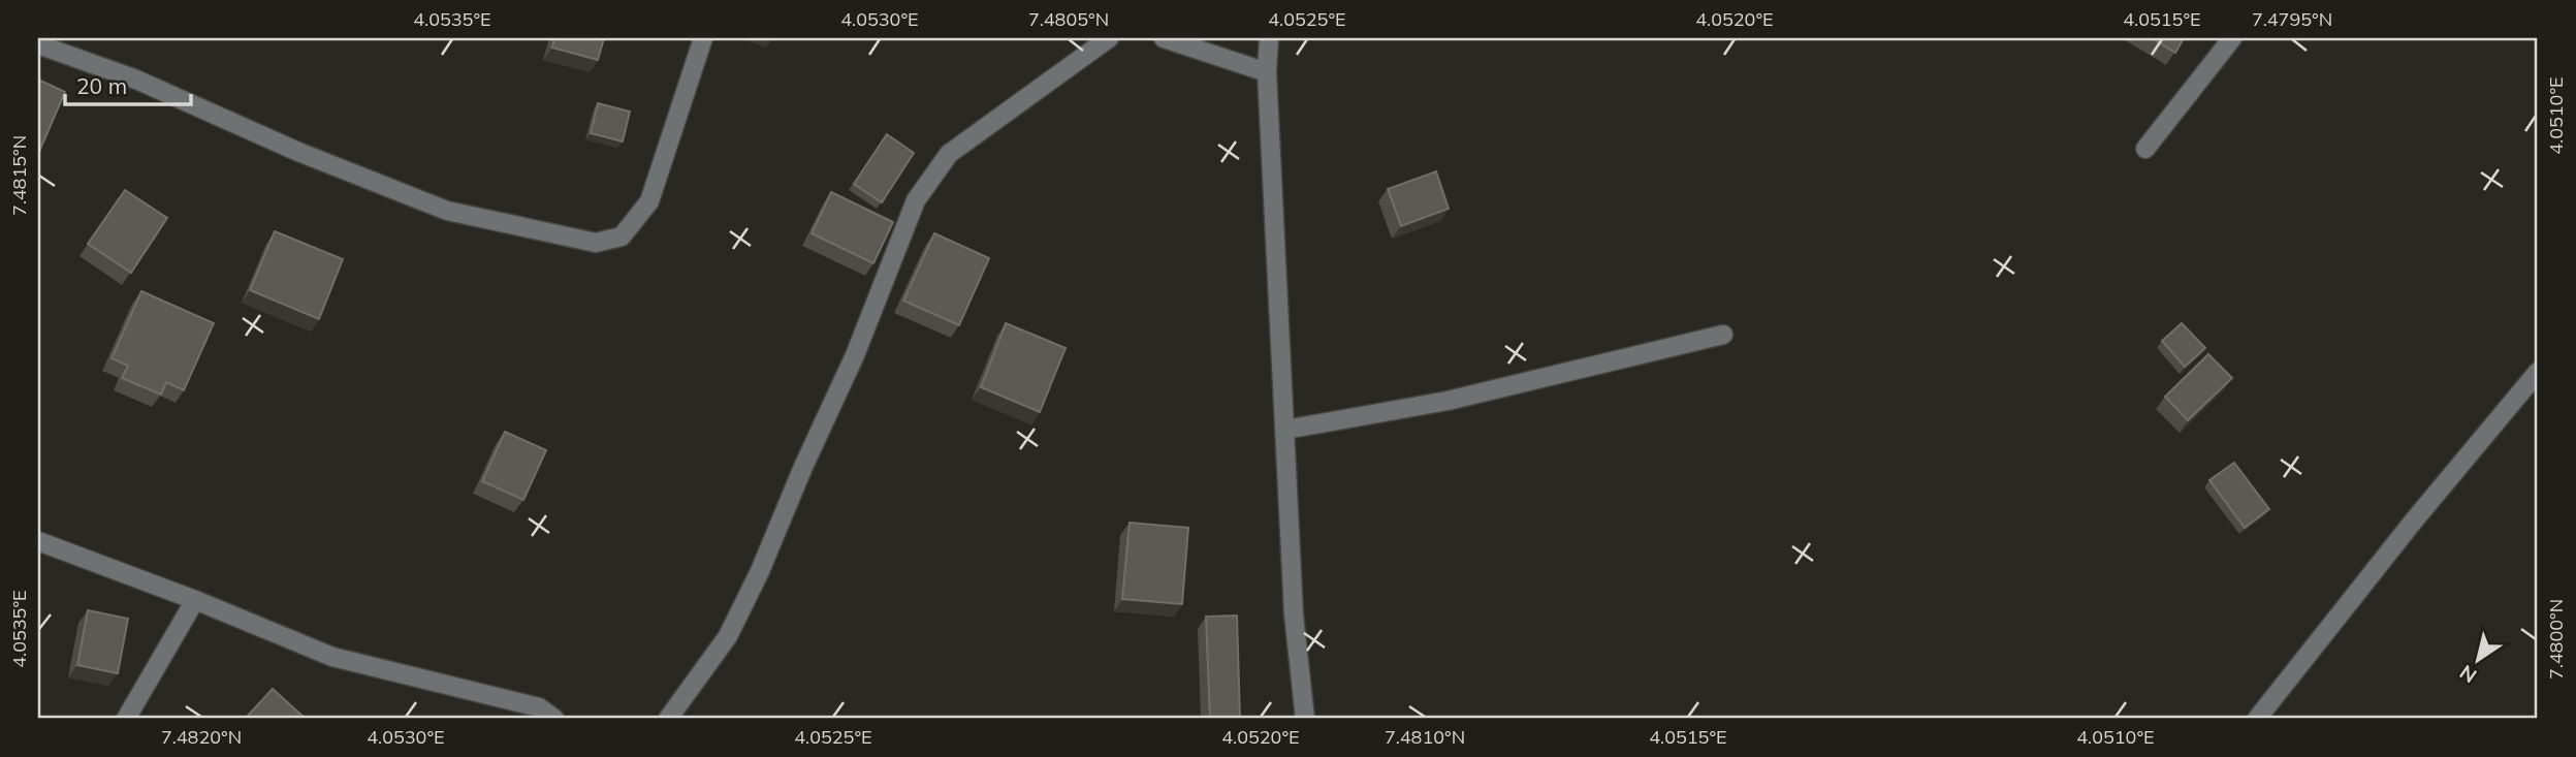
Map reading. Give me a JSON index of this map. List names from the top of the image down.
{
  "scale_bar": "20 m",
  "north": "bottom left",
  "coordinates": [
    "4.0535°E",
    "4.0530°E",
    "7.4805°N",
    "4.0525°E",
    "4.0520°E",
    "4.0515°E",
    "7.4795°N",
    "4.0510°E",
    "7.4815°N",
    "7.4800°N",
    "7.4820°N",
    "7.4810°N"
  ]
}
